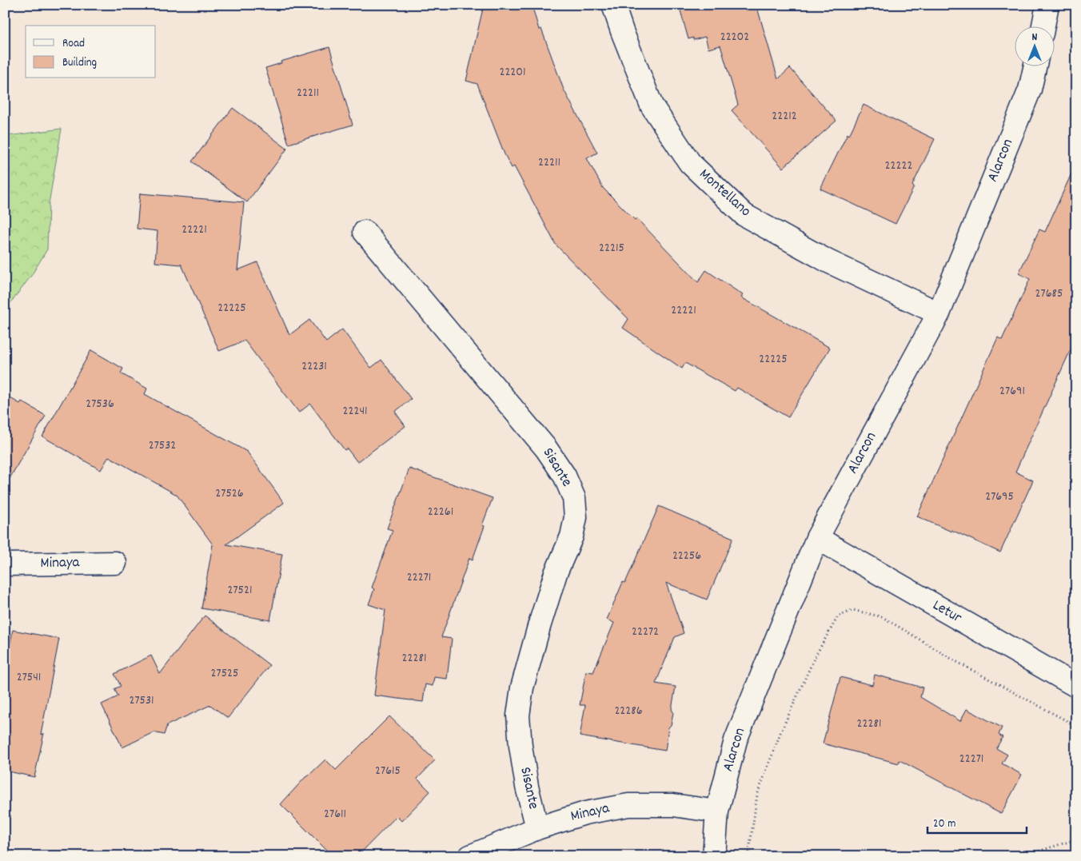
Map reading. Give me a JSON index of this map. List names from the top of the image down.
{
  "streets": {
    "street": [
      "Alarcon",
      "Montellano",
      "Sisante",
      "Minaya",
      "Letur"
    ]
  },
  "crossings": [
    ["Alarcon", "Montellano"],
    ["Alarcon", "Minaya"],
    ["Alarcon", "Letur"],
    ["Sisante", "Minaya"]
  ],
  "house_numbers": [
    "22202",
    "22201",
    "22211",
    "22212",
    "22211",
    "22222",
    "22221",
    "22215",
    "27685",
    "22225",
    "22221",
    "22225",
    "22231",
    "27691",
    "27536",
    "22241",
    "27532",
    "27526",
    "27695",
    "22261",
    "22256",
    "22271",
    "27521",
    "22272",
    "22281",
    "27525",
    "27541",
    "27531",
    "22286",
    "22281",
    "22271",
    "27615",
    "27611"
  ],
  "legend": ["Road", "Building"],
  "scale_bar": "20 m",
  "north": "top"
}
